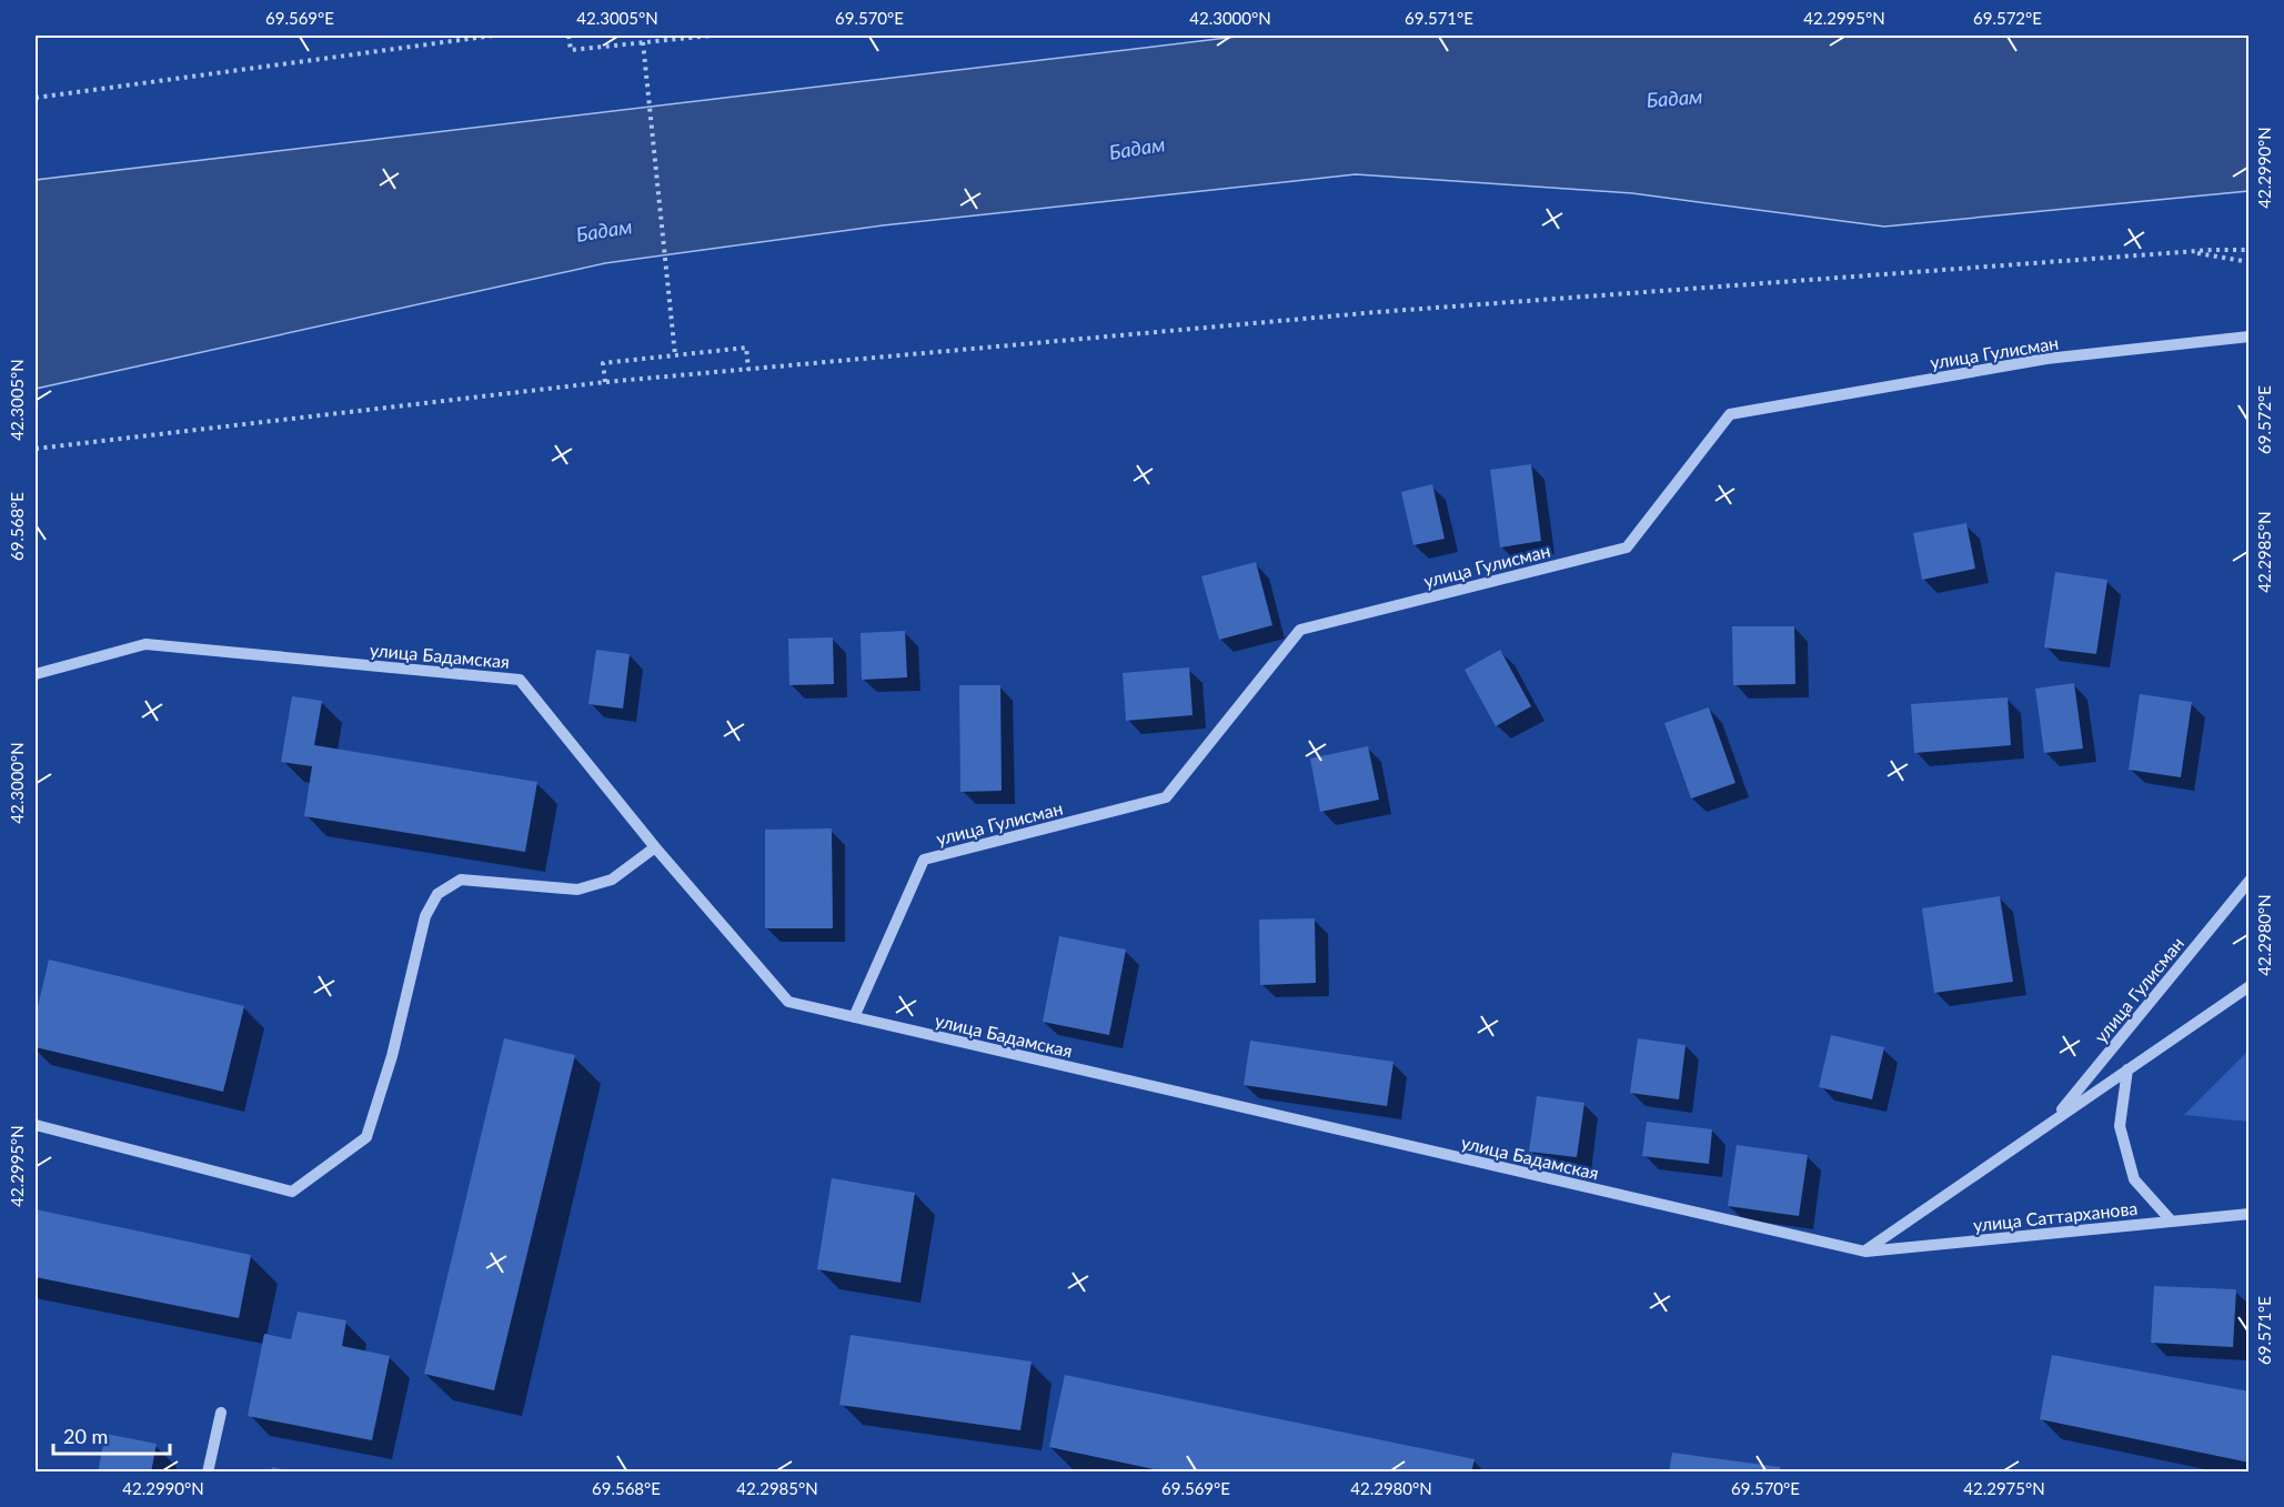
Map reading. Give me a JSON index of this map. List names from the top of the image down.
{
  "streets": {
    "street": ["улица Гулисман", "улица Бадамская", "улица Саттарханова"]
  },
  "crossings": [
    ["улица Гулисман", "улица Бадамская"],
    ["улица Бадамская", "улица Саттарханова"]
  ],
  "water": ["Бадам"],
  "scale_bar": "20 m",
  "coordinates": [
    "69.569°E",
    "42.3005°N",
    "69.570°E",
    "42.3000°N",
    "69.571°E",
    "42.2995°N",
    "69.572°E",
    "42.2990°N",
    "69.568°E",
    "42.2985°N",
    "42.2980°N",
    "42.2975°N"
  ]
}
